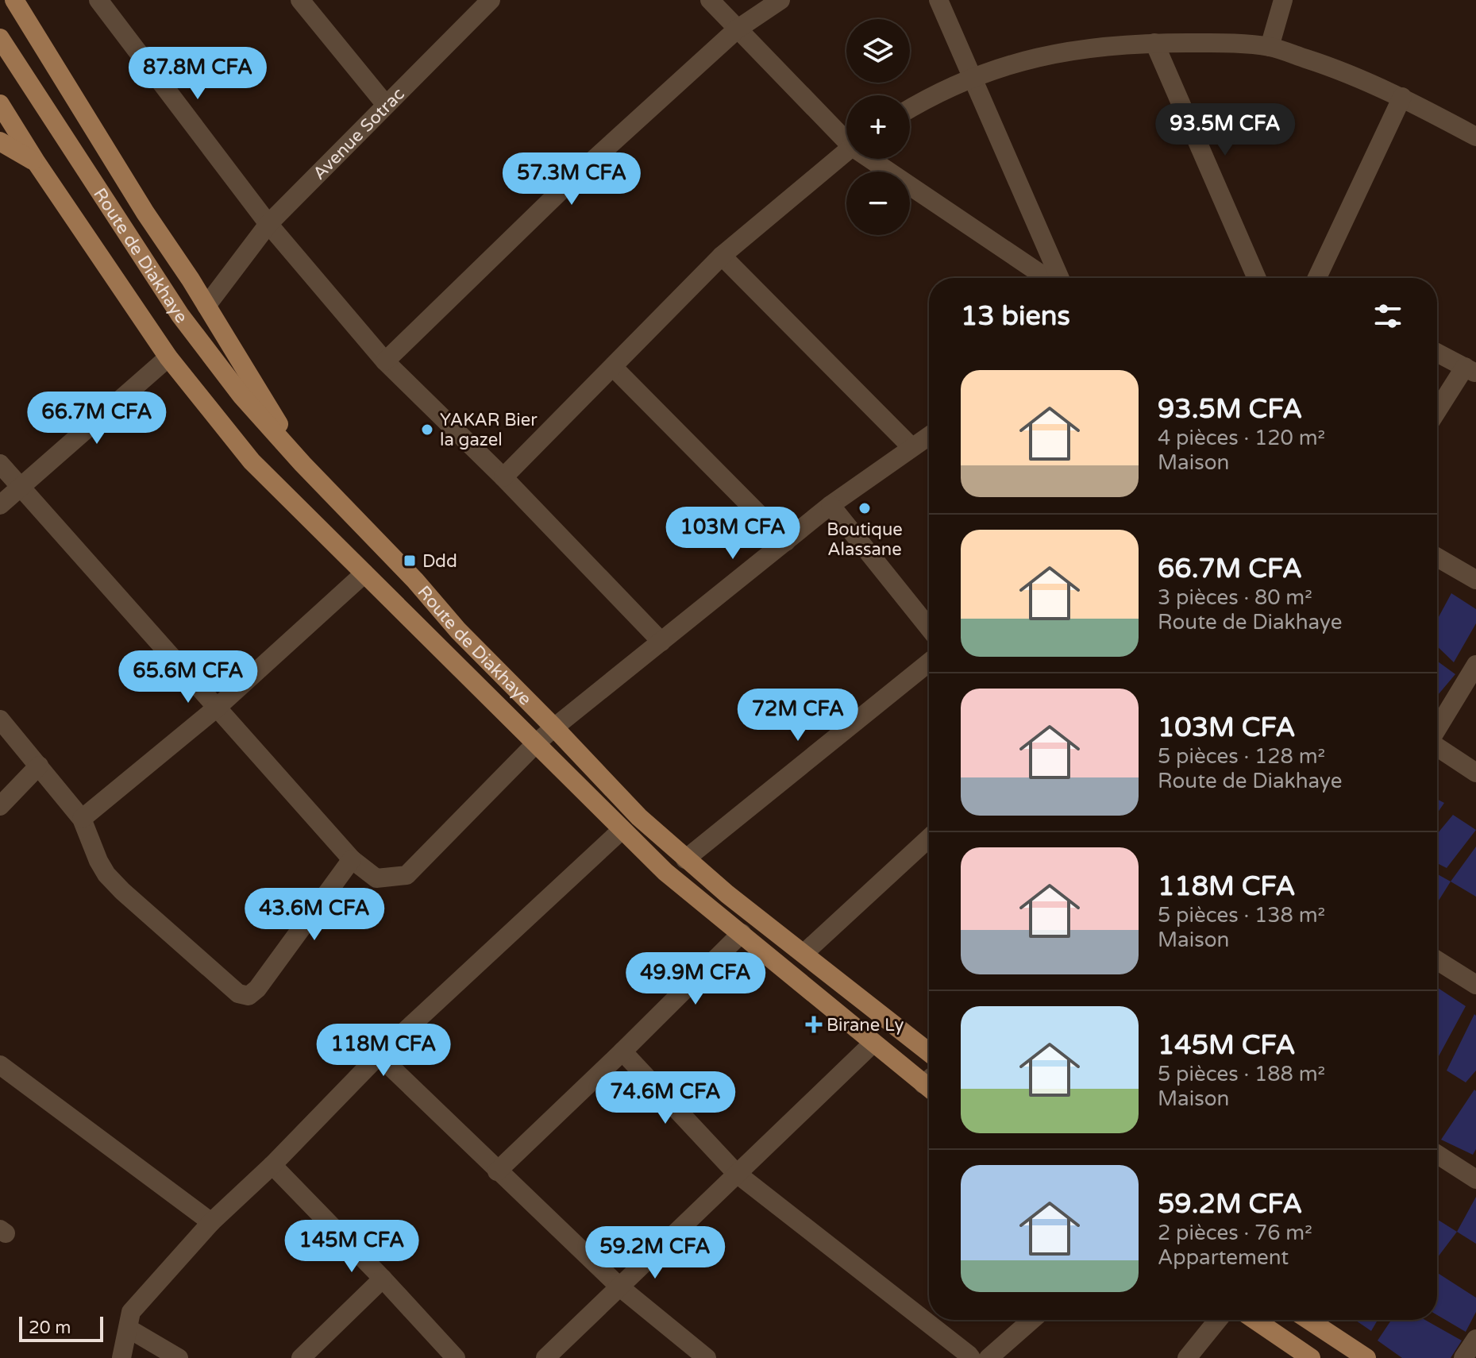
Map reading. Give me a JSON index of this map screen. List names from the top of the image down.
{
  "streets": {
    "main road": ["Route de Diakhaye"],
    "street": ["Avenue Sotrac"]
  },
  "places": {
    "other": ["YAKAR Bier la gazel", "Boutique Alassane"],
    "transit": ["Ddd"],
    "health": ["Birane Ly"]
  },
  "scale_bar": "20 m",
  "page": {
    "map_buttons": ["+", "−"],
    "price": [
      "87.8M CFA",
      "93.5M CFA",
      "57.3M CFA",
      "66.7M CFA",
      "103M CFA",
      "65.6M CFA",
      "72M CFA",
      "43.6M CFA",
      "49.9M CFA",
      "118M CFA",
      "74.6M CFA",
      "145M CFA",
      "59.2M CFA"
    ],
    "heading": "13 biens",
    "list": [
      {
        "name": "93.5M CFA",
        "note": "4 pièces · 120 m² · Maison"
      },
      {
        "name": "66.7M CFA",
        "note": "3 pièces · 80 m² · Route de Diakhaye"
      },
      {
        "name": "103M CFA",
        "note": "5 pièces · 128 m² · Route de Diakhaye"
      },
      {
        "name": "118M CFA",
        "note": "5 pièces · 138 m² · Maison"
      },
      {
        "name": "145M CFA",
        "note": "5 pièces · 188 m² · Maison"
      },
      {
        "name": "59.2M CFA",
        "note": "2 pièces · 76 m² · Appartement"
      }
    ],
    "scale": "20 m"
  }
}
